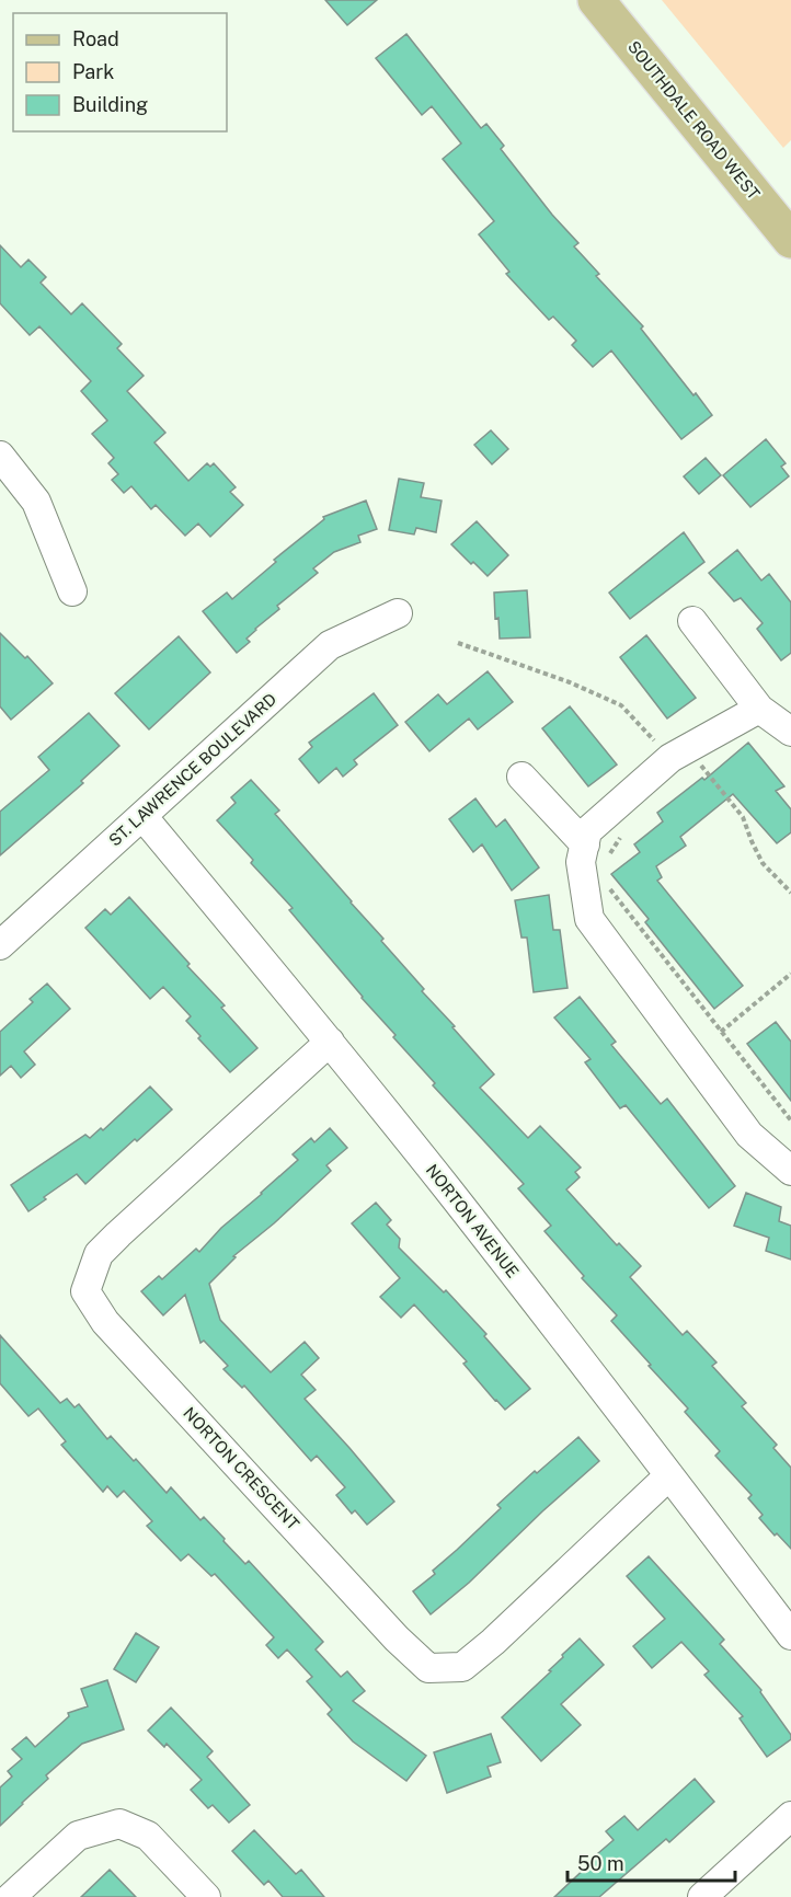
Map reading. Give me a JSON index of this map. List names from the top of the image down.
{
  "streets": {
    "main road": ["SOUTHDALE ROAD WEST"],
    "street": ["ST. LAWRENCE BOULEVARD", "NORTON AVENUE", "NORTON CRESCENT"]
  },
  "crossings": [
    ["ST. LAWRENCE BOULEVARD", "NORTON AVENUE"],
    ["NORTON AVENUE", "NORTON CRESCENT"]
  ],
  "legend": ["Road", "Park", "Building"],
  "scale_bar": "50 m"
}
